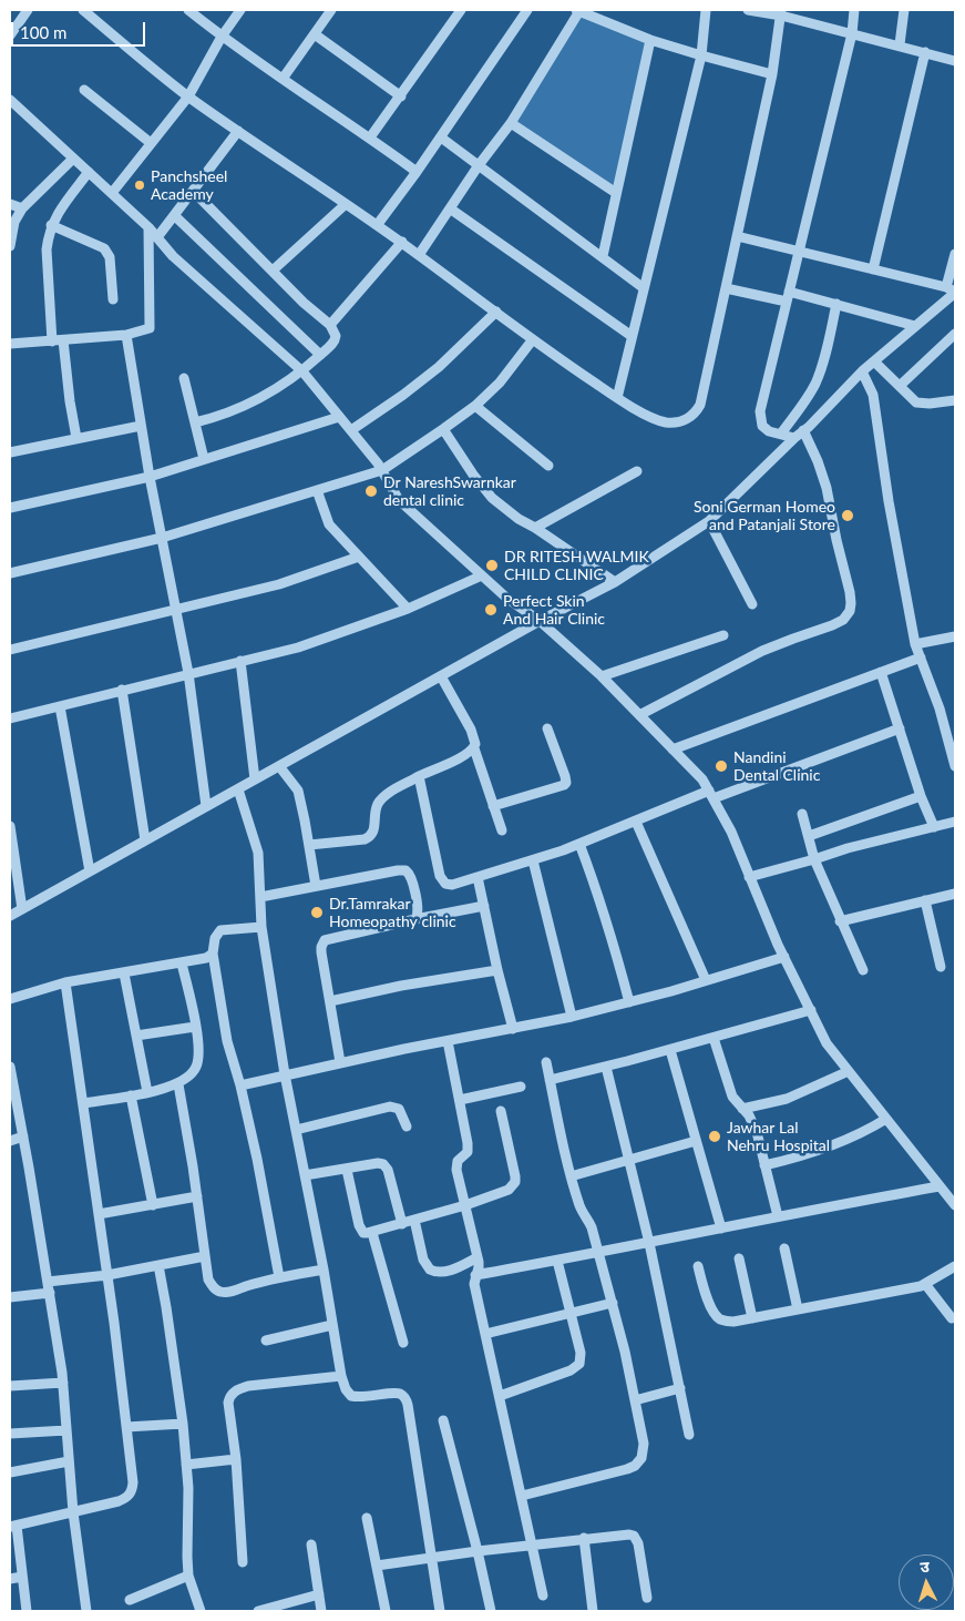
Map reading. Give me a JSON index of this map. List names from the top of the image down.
{
  "places": [
    "Panchsheel Academy",
    "Dr NareshSwarnkar dental clinic",
    "Soni German Homeo and Patanjali Store",
    "DR RITESH WALMIK CHILD CLINIC",
    "Perfect Skin And Hair Clinic",
    "Nandini Dental Clinic",
    "Dr.Tamrakar Homeopathy clinic",
    "Jawhar Lal Nehru Hospital"
  ],
  "scale_bar": "100 m",
  "north": "top"
}
